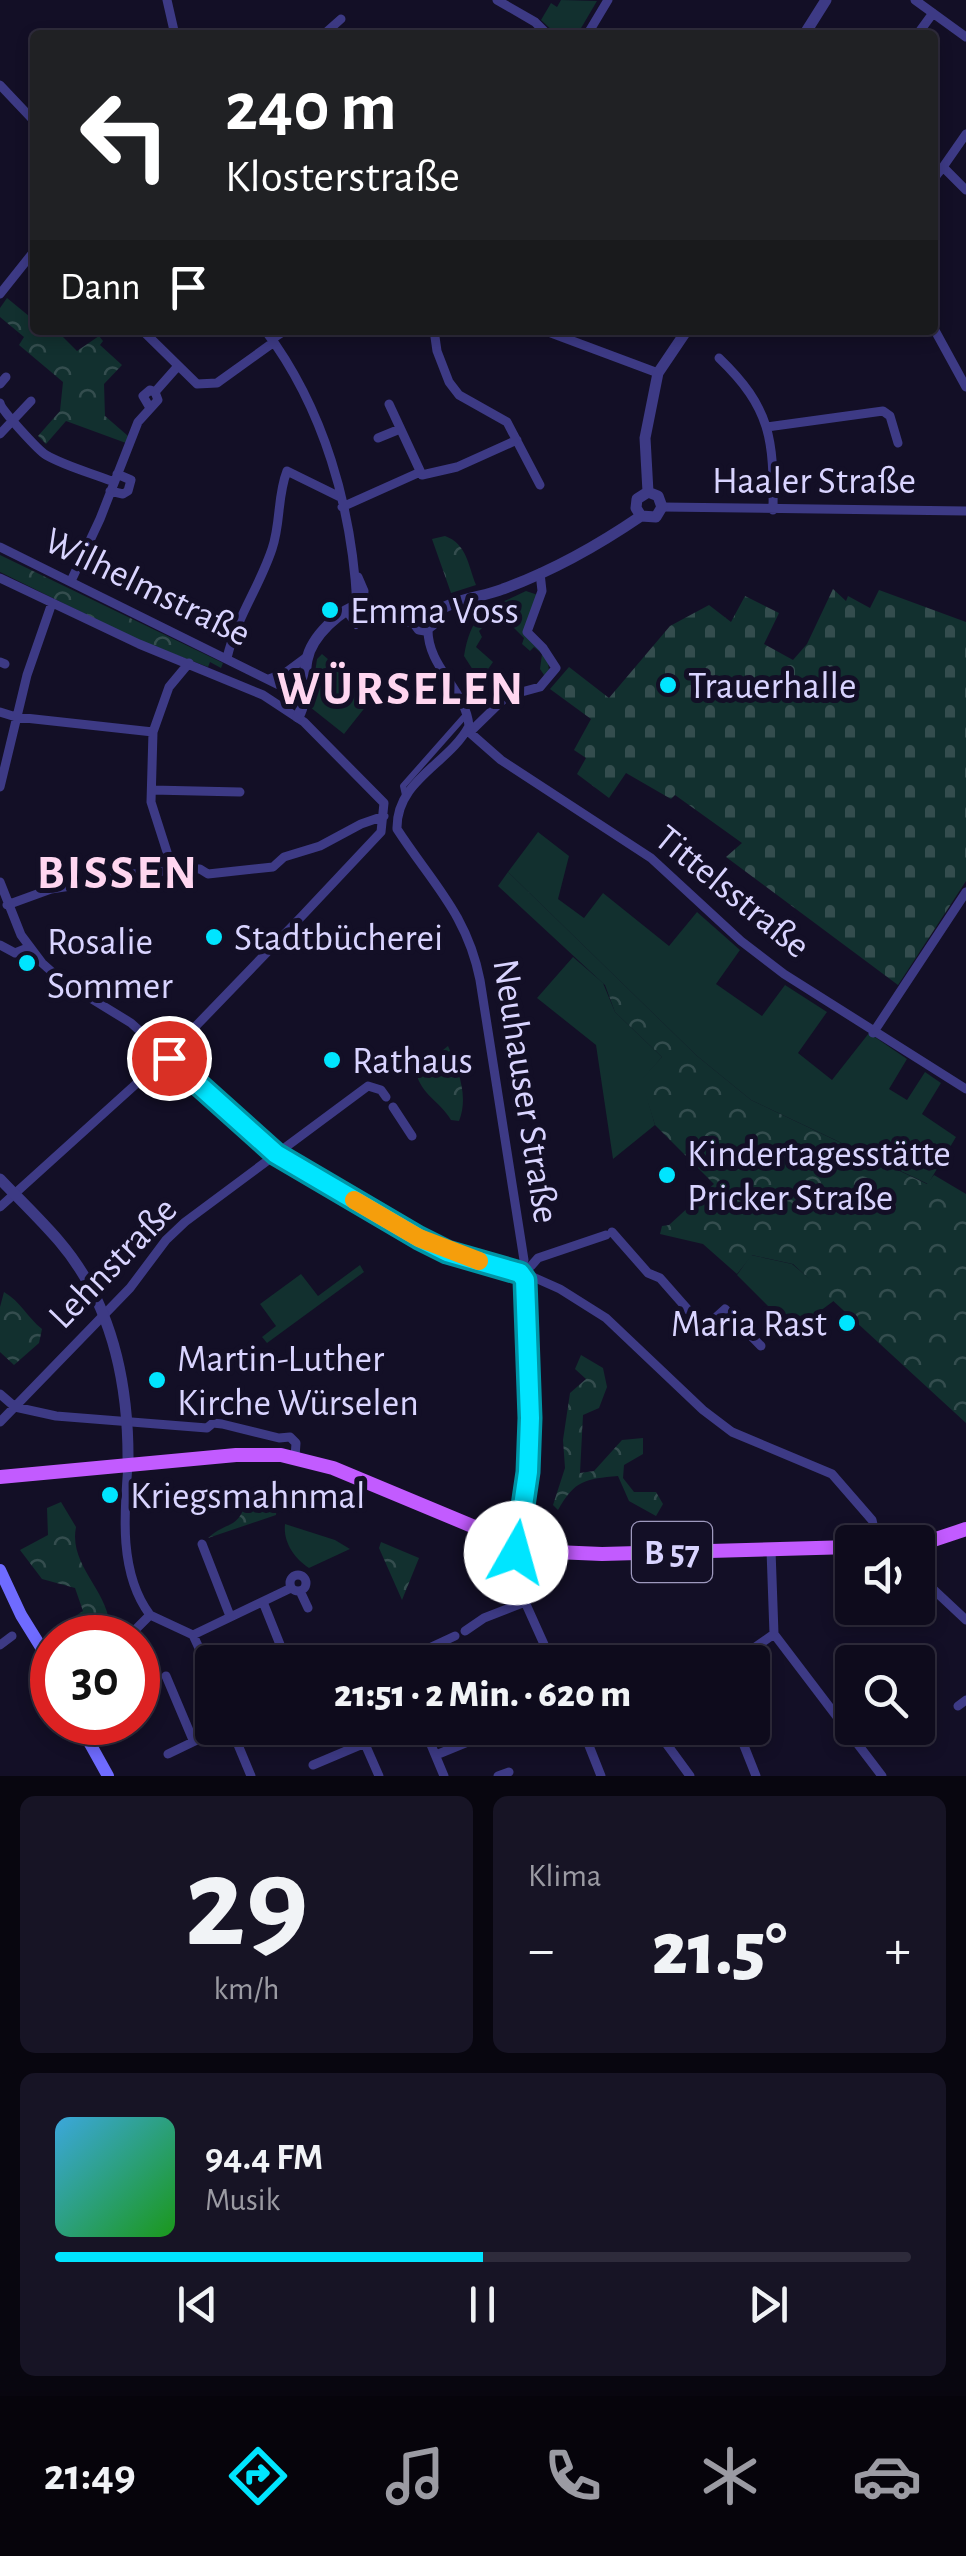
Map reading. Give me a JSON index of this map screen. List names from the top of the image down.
{
  "streets": {
    "main road": ["B 57"],
    "street": [
      "Haaler Straße",
      "Wilhelmstraße",
      "Tittelsstraße",
      "Neuhauser Straße",
      "Lehnstraße"
    ]
  },
  "crossings": [
    ["Neuhauser Straße", "B 57"]
  ],
  "districts": ["WÜRSELEN", "BISSEN"],
  "places": [
    "Emma Voss",
    "Trauerhalle",
    "Stadtbücherei",
    "Rosalie Sommer",
    "Rathaus",
    "Kindertagesstätte Pricker Straße",
    "Maria Rast",
    "Martin-Luther Kirche Würselen",
    "Kriegsmahnmal"
  ],
  "page": {
    "turn": ["240 m", "Klosterstraße"],
    "then": "Dann",
    "limit": "30",
    "trip": "21:51 · 2 Min. · 620 m",
    "tile": [
      ["29", "km/h"],
      "Klima"
    ],
    "heat": ["−", "21.5°", "+"],
    "song": ["94.4 FM", "Musik"],
    "tabs": "21:49"
  }
}
